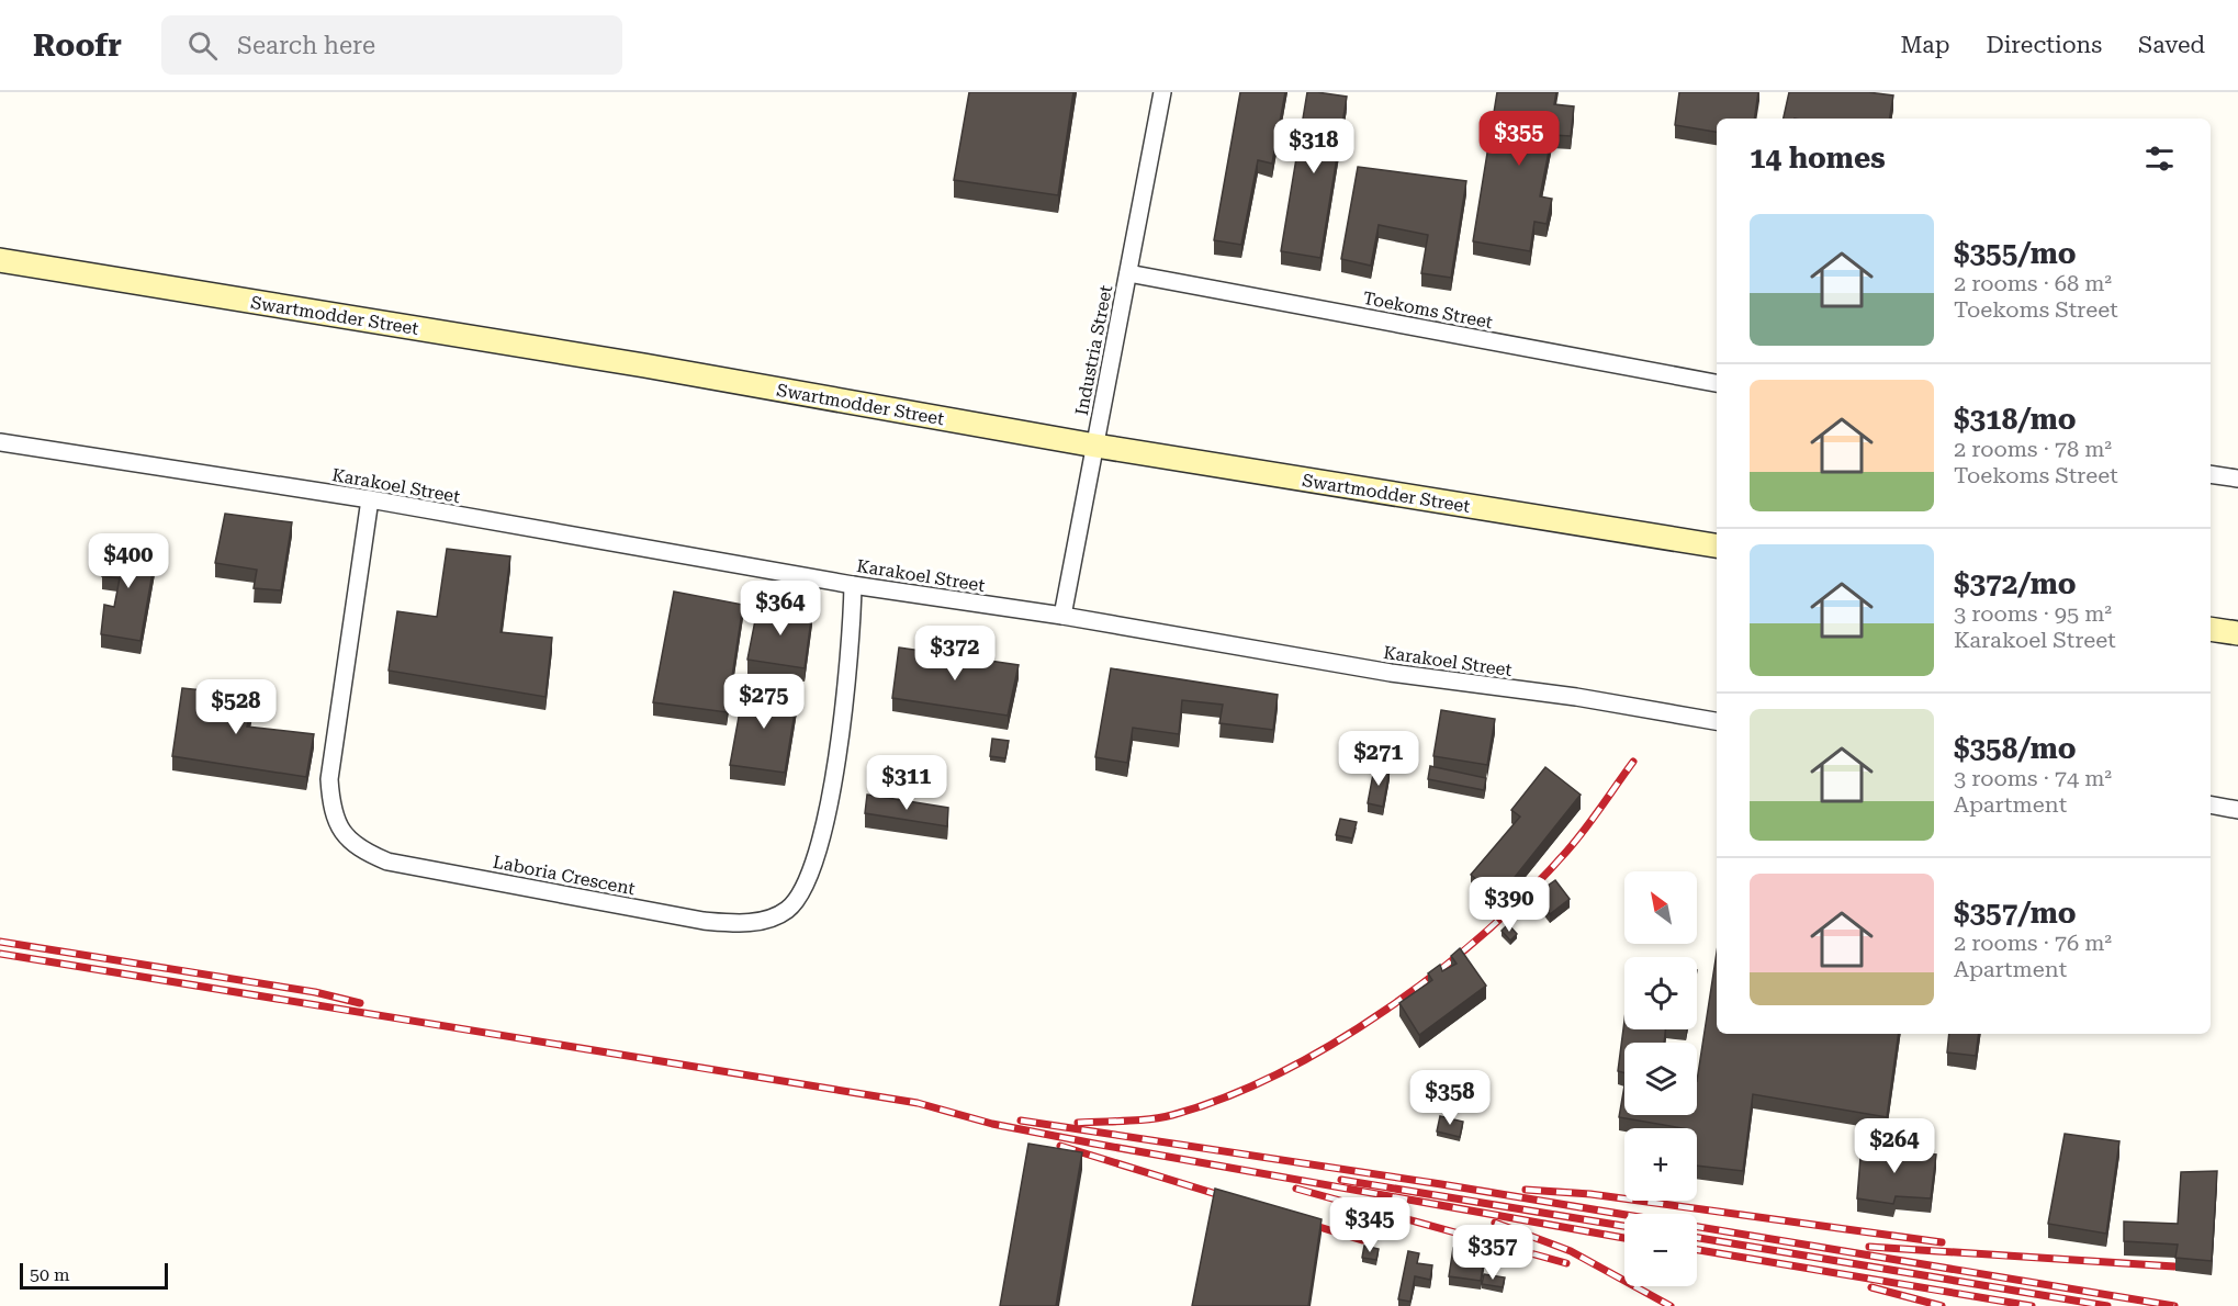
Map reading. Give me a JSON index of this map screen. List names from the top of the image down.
{
  "streets": {
    "main road": ["Swartmodder Street"],
    "street": [
      "Toekoms Street",
      "Industria Street",
      "Karakoel Street",
      "Laboria Crescent"
    ]
  },
  "crossings": [
    ["Toekoms Street", "Industria Street"],
    ["Swartmodder Street", "Industria Street"],
    ["Industria Street", "Karakoel Street"],
    ["Karakoel Street", "Laboria Crescent"]
  ],
  "scale_bar": "50 m",
  "north": "top left",
  "page": {
    "header": "Roofr",
    "search": "Search here",
    "nav": ["Map", "Directions", "Saved"],
    "price": [
      "$355",
      "$318",
      "$400",
      "$364",
      "$372",
      "$275",
      "$528",
      "$271",
      "$311",
      "$390",
      "$358",
      "$264",
      "$345",
      "$357"
    ],
    "heading": "14 homes",
    "list": [
      {
        "name": "$355/mo",
        "note": "2 rooms · 68 m² · Toekoms Street"
      },
      {
        "name": "$318/mo",
        "note": "2 rooms · 78 m² · Toekoms Street"
      },
      {
        "name": "$372/mo",
        "note": "3 rooms · 95 m² · Karakoel Street"
      },
      {
        "name": "$358/mo",
        "note": "3 rooms · 74 m² · Apartment"
      },
      {
        "name": "$357/mo",
        "note": "2 rooms · 76 m² · Apartment"
      }
    ],
    "map_buttons": ["+", "−"],
    "scale": "50 m"
  }
}
